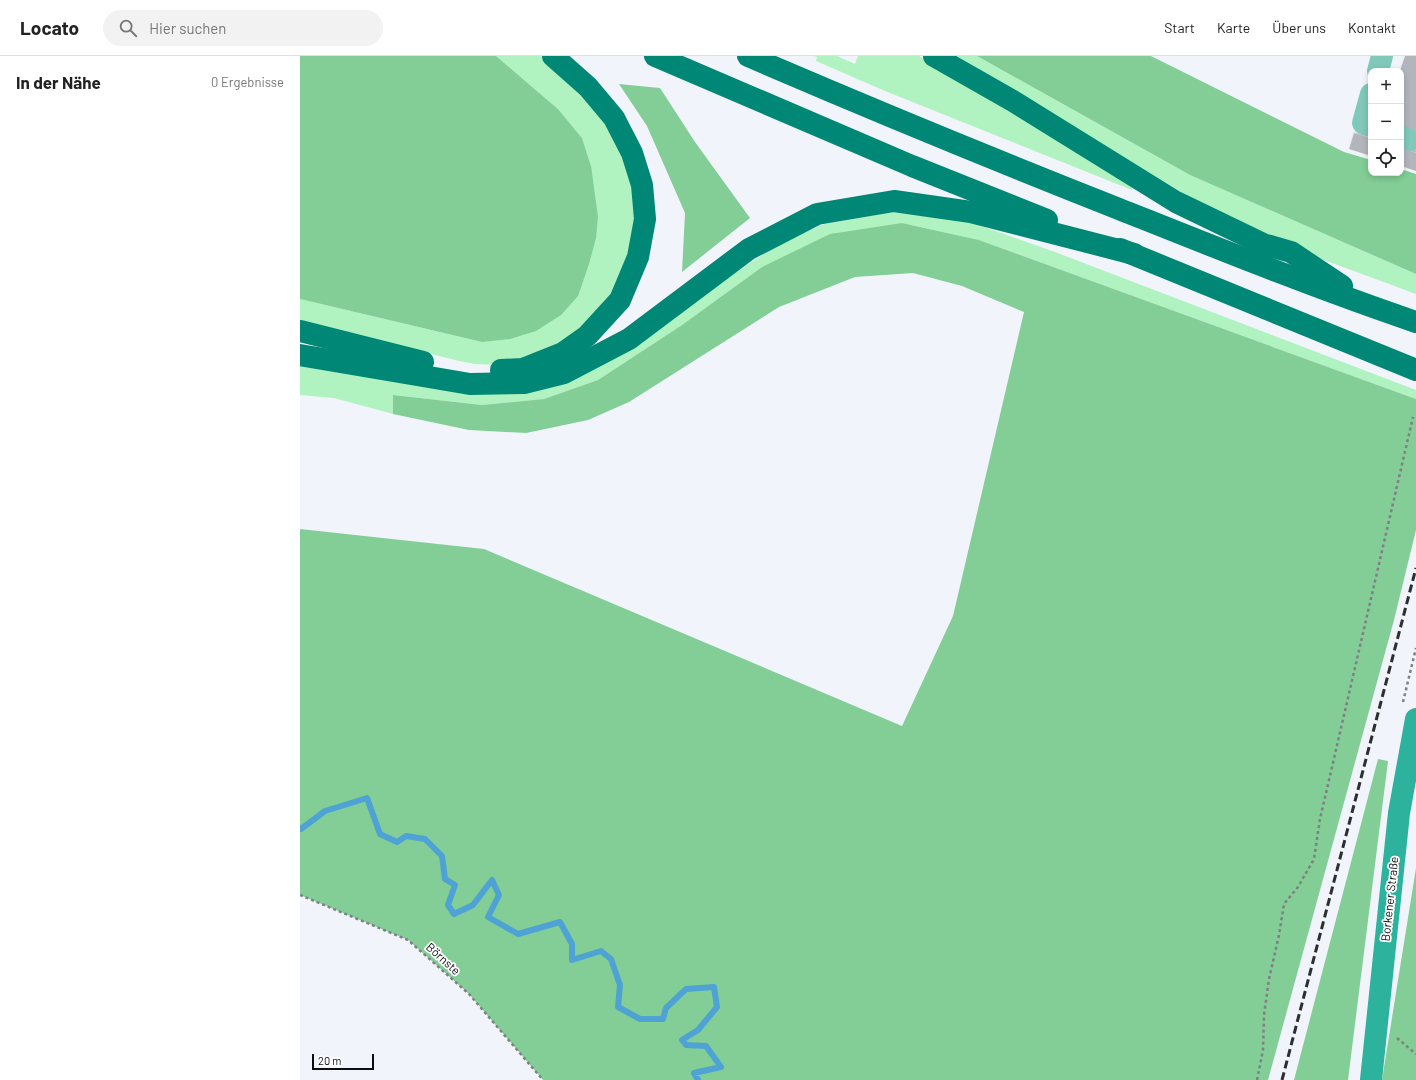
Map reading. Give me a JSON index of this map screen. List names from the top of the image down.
{
  "streets": {
    "street": ["Borkener Straße"],
    "path": ["Börnste"]
  },
  "scale_bar": "20 m",
  "page": {
    "header": "Locato",
    "search": "Hier suchen",
    "nav": [
      "Start",
      "Karte",
      "Über uns",
      "Kontakt"
    ],
    "heading": ["In der Nähe", "0 Ergebnisse"],
    "map_buttons": ["+", "−"],
    "scale": "20 m"
  }
}
